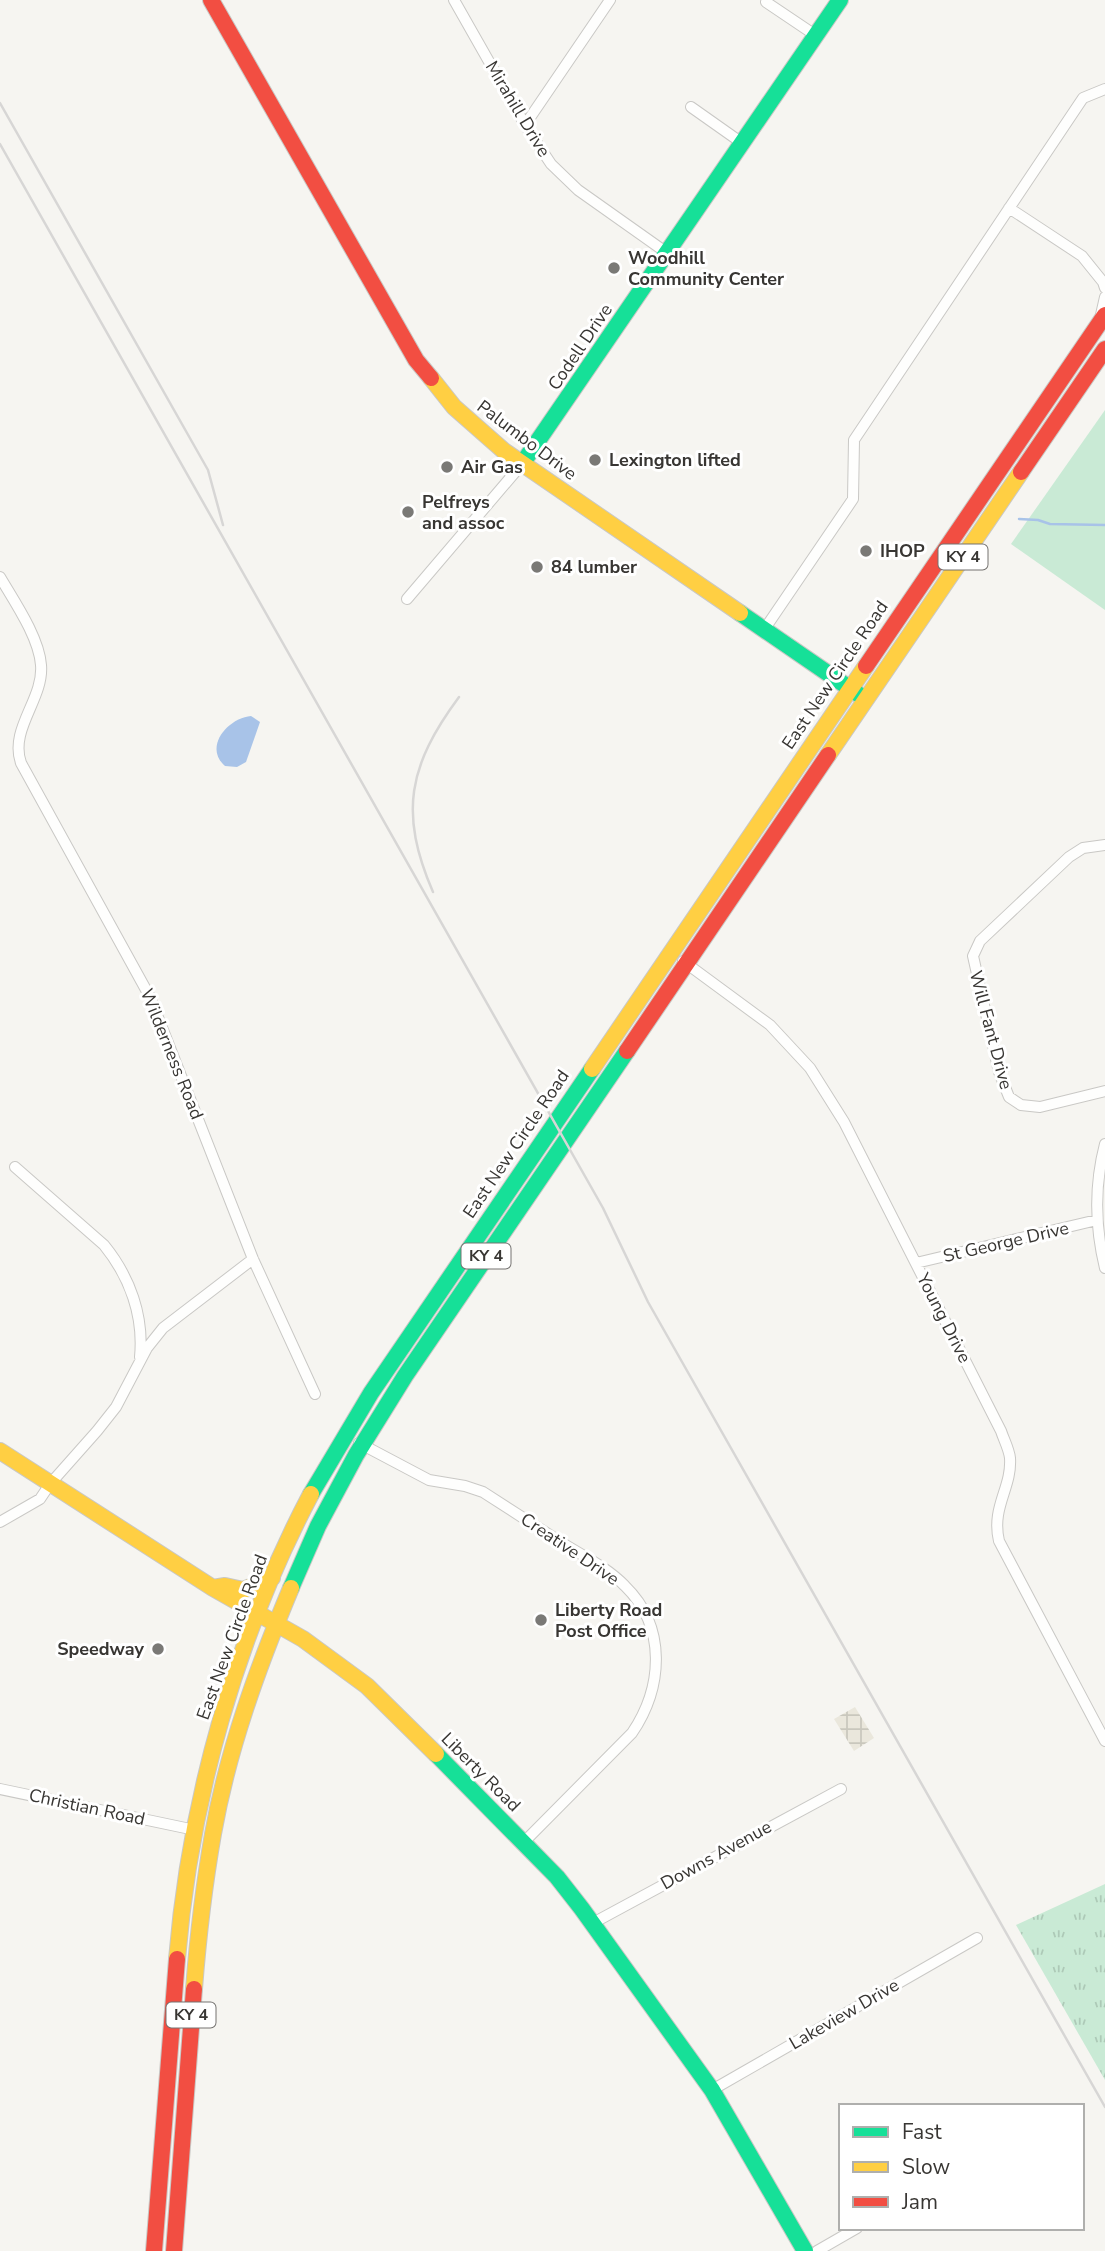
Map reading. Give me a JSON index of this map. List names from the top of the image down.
{
  "streets": {
    "main road": [
      "Codell Drive",
      "Palumbo Drive",
      "KY 4",
      "East New Circle Road",
      "Liberty Road"
    ],
    "street": [
      "Mirahill Drive",
      "Will Fant Drive",
      "Wilderness Road",
      "St George Drive",
      "Young Drive",
      "Creative Drive",
      "Christian Road",
      "Downs Avenue",
      "Lakeview Drive"
    ]
  },
  "crossings": [
    ["Mirahill Drive", "Codell Drive"],
    ["Codell Drive", "Palumbo Drive"],
    ["Palumbo Drive", "East New Circle Road"],
    ["East New Circle Road", "Young Drive"],
    ["East New Circle Road", "Creative Drive"],
    ["East New Circle Road", "Liberty Road"],
    ["East New Circle Road", "Christian Road"],
    ["St George Drive", "Young Drive"],
    ["Creative Drive", "Liberty Road"],
    ["Liberty Road", "Downs Avenue"],
    ["Liberty Road", "Lakeview Drive"]
  ],
  "places": [
    "Woodhill Community Center",
    "Lexington lifted",
    "Air Gas",
    "Pelfreys and assoc",
    "IHOP",
    "84 lumber",
    "Liberty Road Post Office",
    "Speedway"
  ],
  "legend": ["Fast", "Slow", "Jam"]
}
